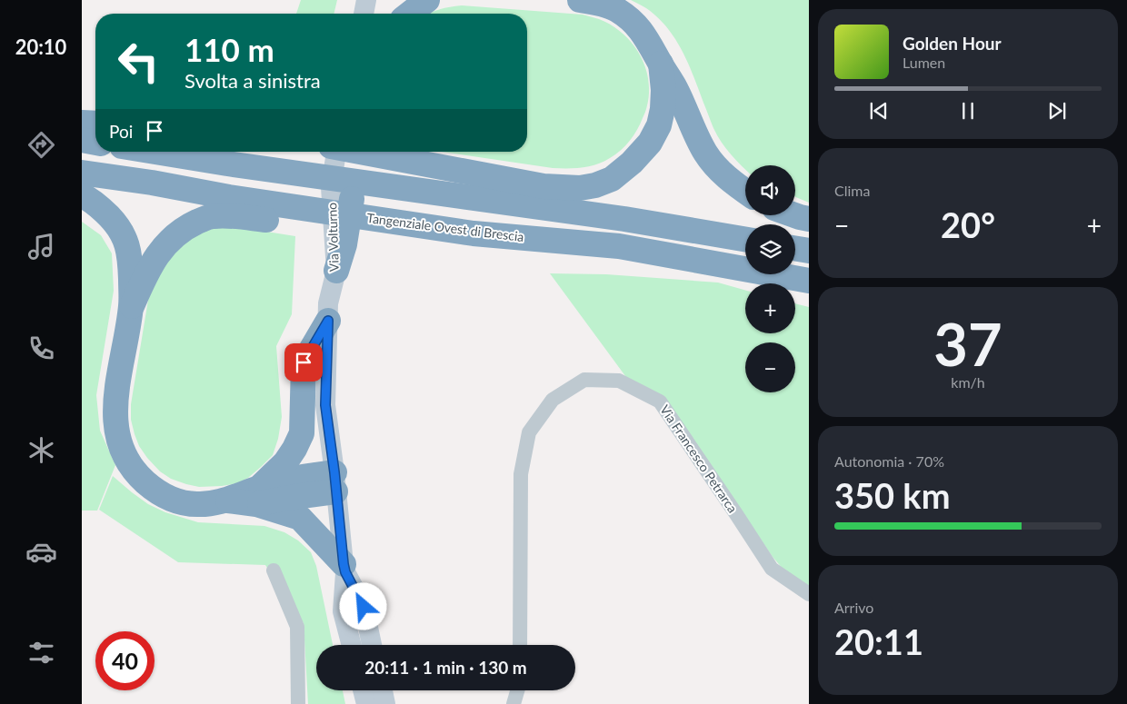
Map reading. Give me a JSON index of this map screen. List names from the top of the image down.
{
  "streets": {
    "highway": ["Tangenziale Ovest di Brescia"],
    "street": ["Via Volturno", "Via Francesco Petrarca"]
  },
  "page": {
    "tabs": "20:10",
    "turn": ["110 m", "Svolta a sinistra"],
    "song": ["Golden Hour", "Lumen"],
    "then": "Poi",
    "tile": [
      "Clima",
      ["37", "km/h"],
      ["Autonomia · 70%", "350 km"],
      ["Arrivo", "20:11"]
    ],
    "map_buttons": ["+", "−"],
    "heat": ["−", "20°", "+"],
    "limit": "40",
    "trip": "20:11 · 1 min · 130 m"
  }
}
